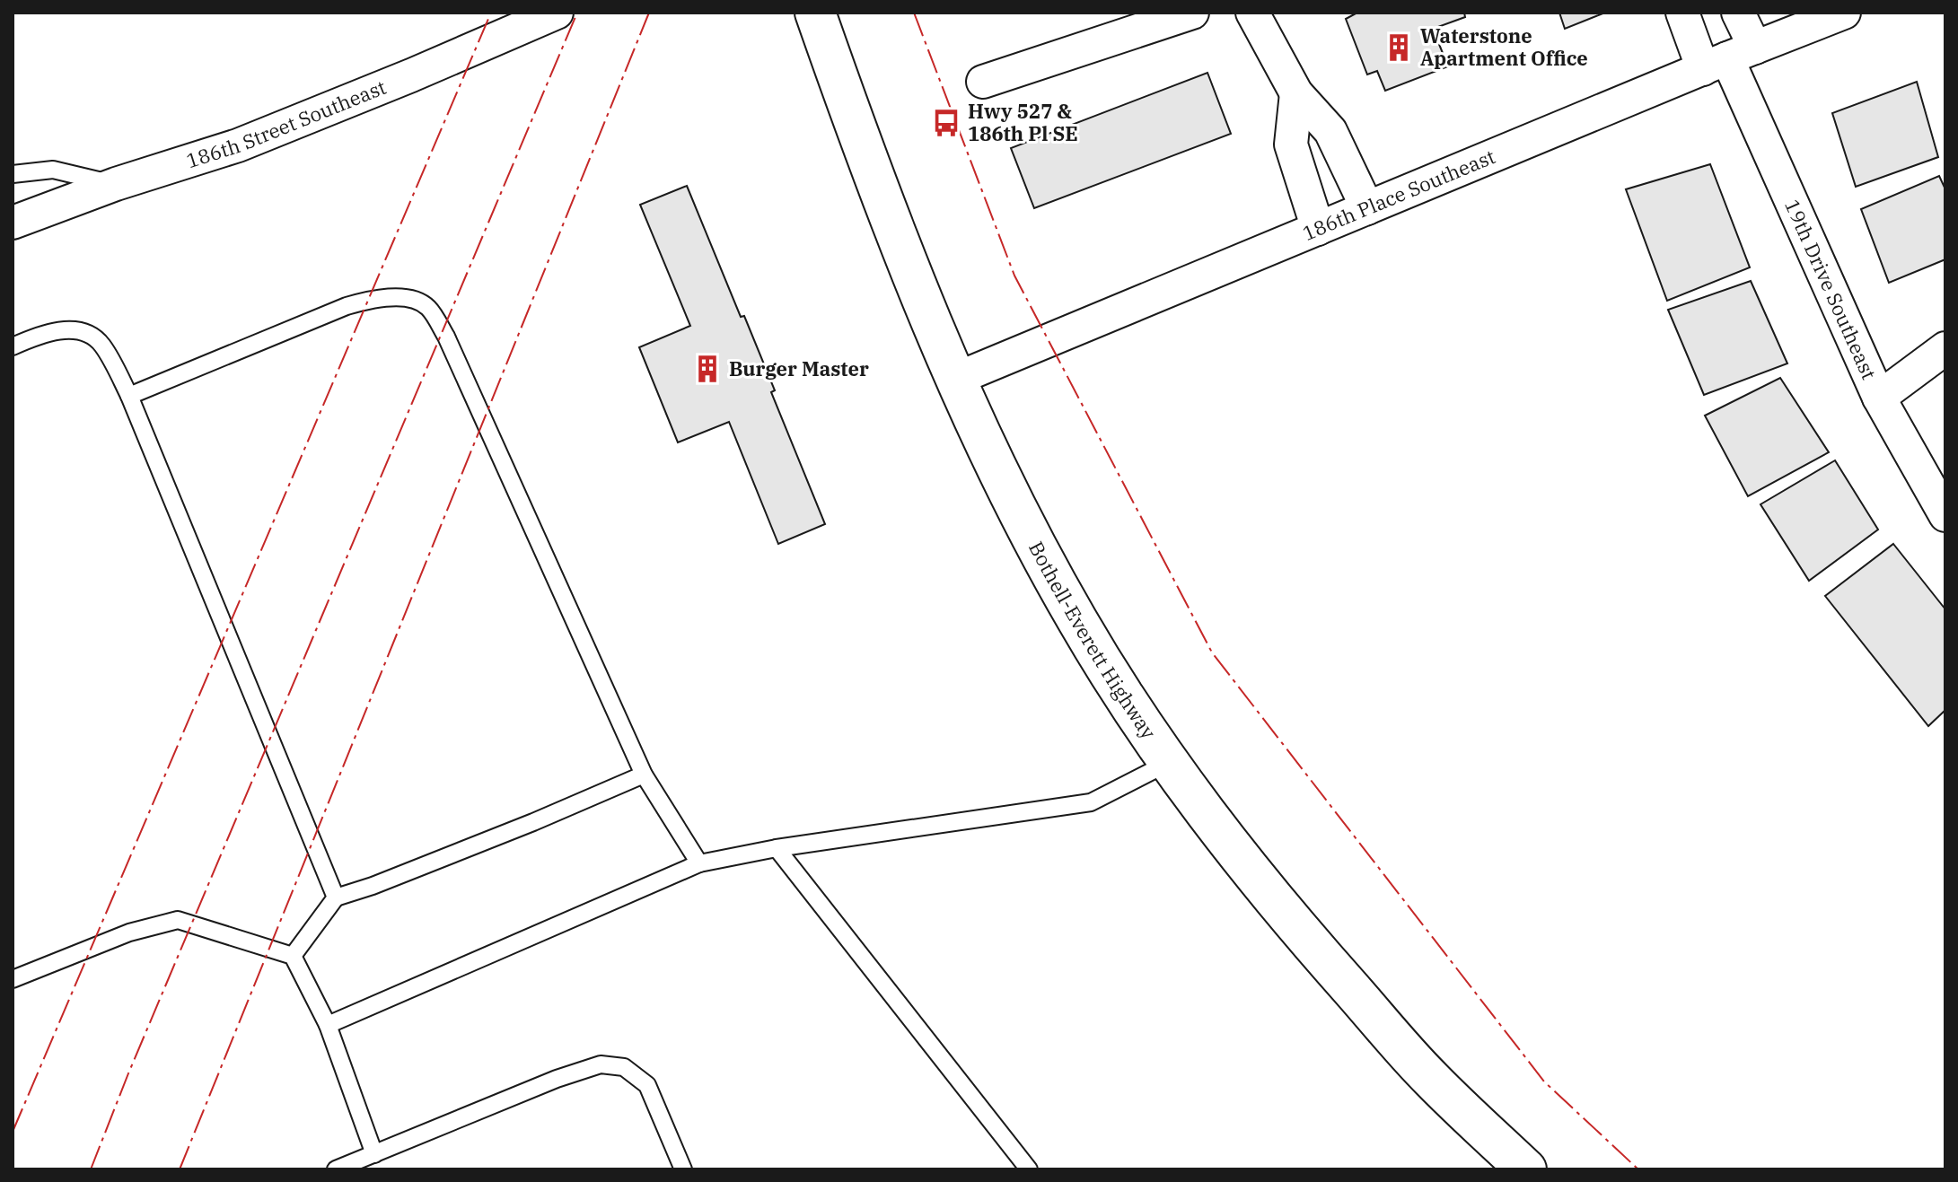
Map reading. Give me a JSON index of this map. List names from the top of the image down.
{
  "streets": {
    "main road": ["Bothell-Everett Highway"],
    "street": ["186th Street Southeast", "186th Place Southeast", "19th Drive Southeast"]
  },
  "crossings": [
    ["186th Place Southeast", "19th Drive Southeast"],
    ["186th Place Southeast", "Bothell-Everett Highway"]
  ],
  "places": {
    "building": ["Waterstone Apartment Office", "Burger Master"],
    "bus stop": ["Hwy 527 & 186th Pl SE"]
  }
}
